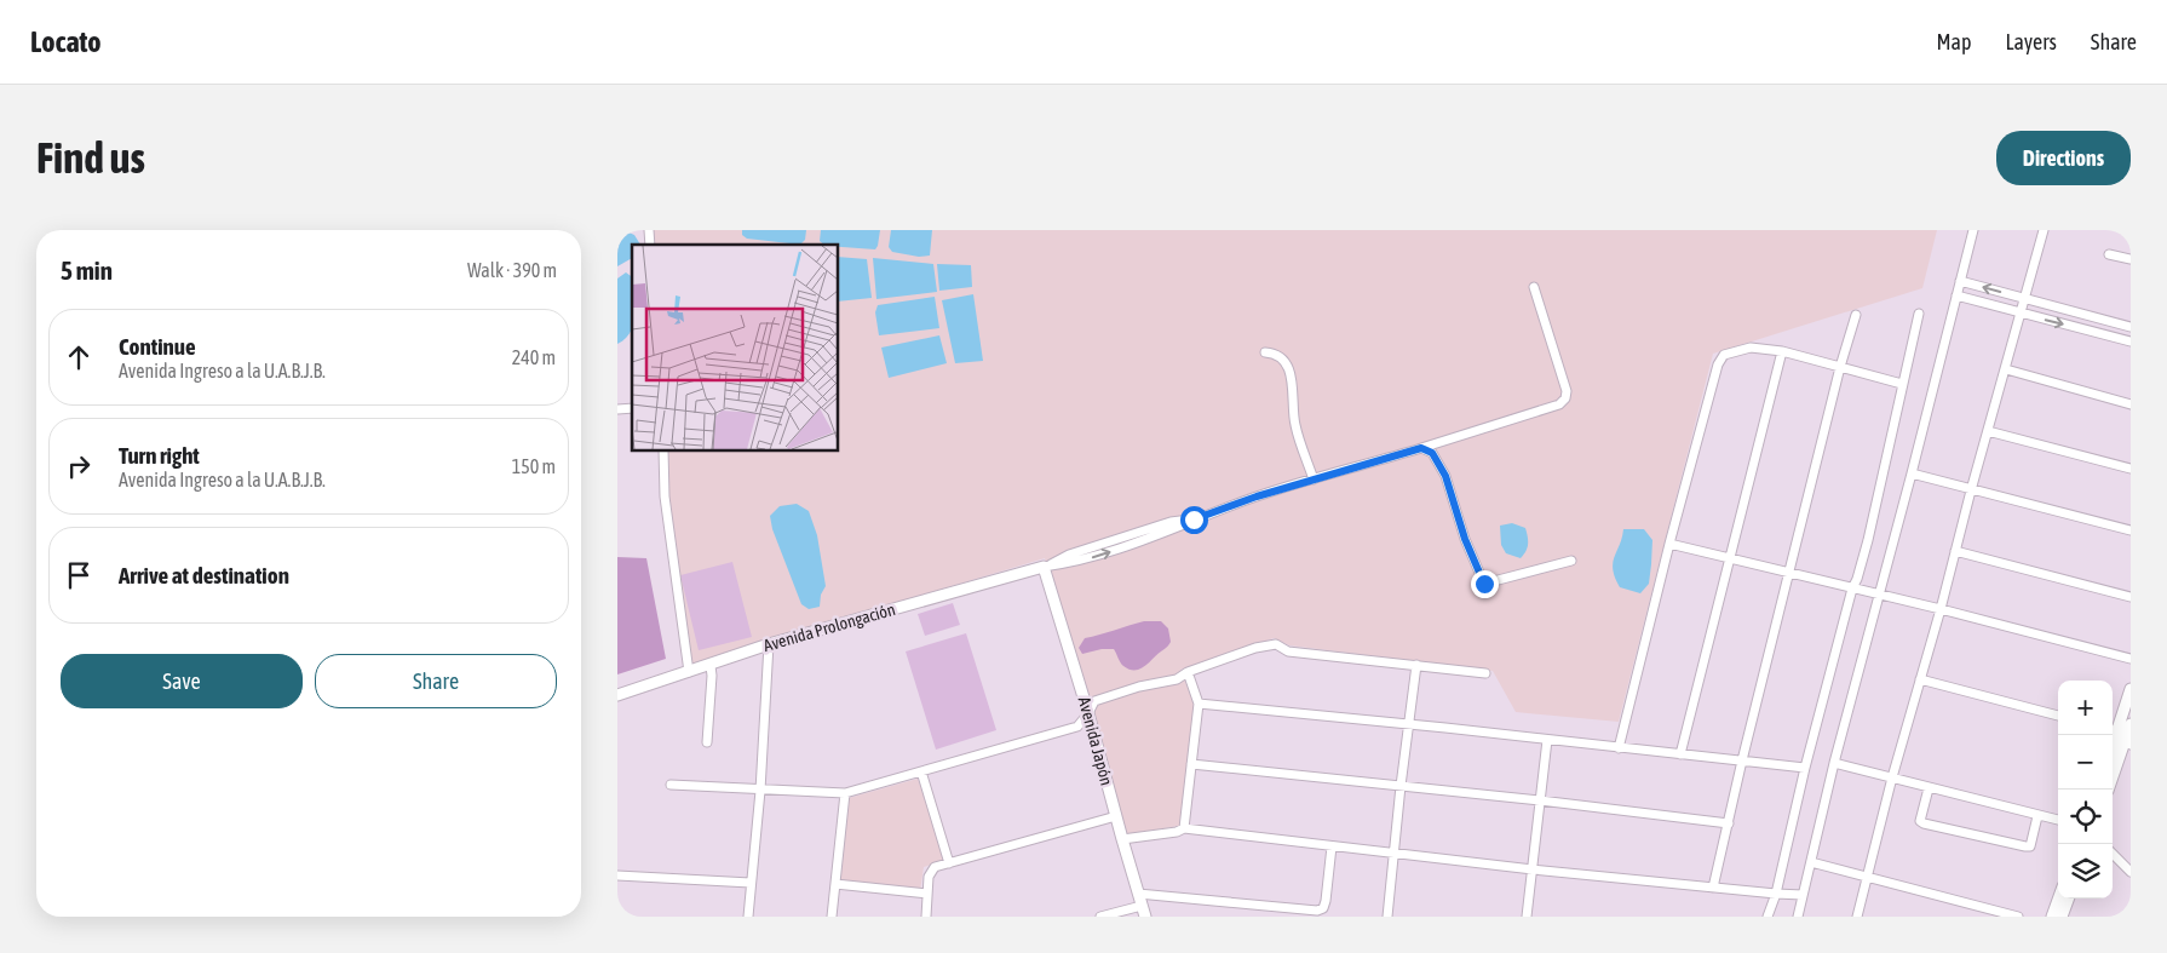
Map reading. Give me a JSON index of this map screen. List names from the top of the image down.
{
  "streets": {
    "street": ["Avenida Prolongación", "Avenida Japón"]
  },
  "crossings": [
    ["Avenida Prolongación", "Avenida Japón"]
  ],
  "page": {
    "header": "Locato",
    "nav": ["Map", "Layers", "Share"],
    "buttons": [
      "Directions",
      ["Save", "Share"]
    ],
    "title": "Find us",
    "heading": ["5 min", "Walk · 390 m"],
    "list": [
      ["Continue", "Avenida Ingreso a la U.A.B.J.B.", "240 m"],
      ["Turn right", "Avenida Ingreso a la U.A.B.J.B.", "150 m"],
      "Arrive at destination"
    ],
    "map_buttons": ["+", "−"]
  }
}
